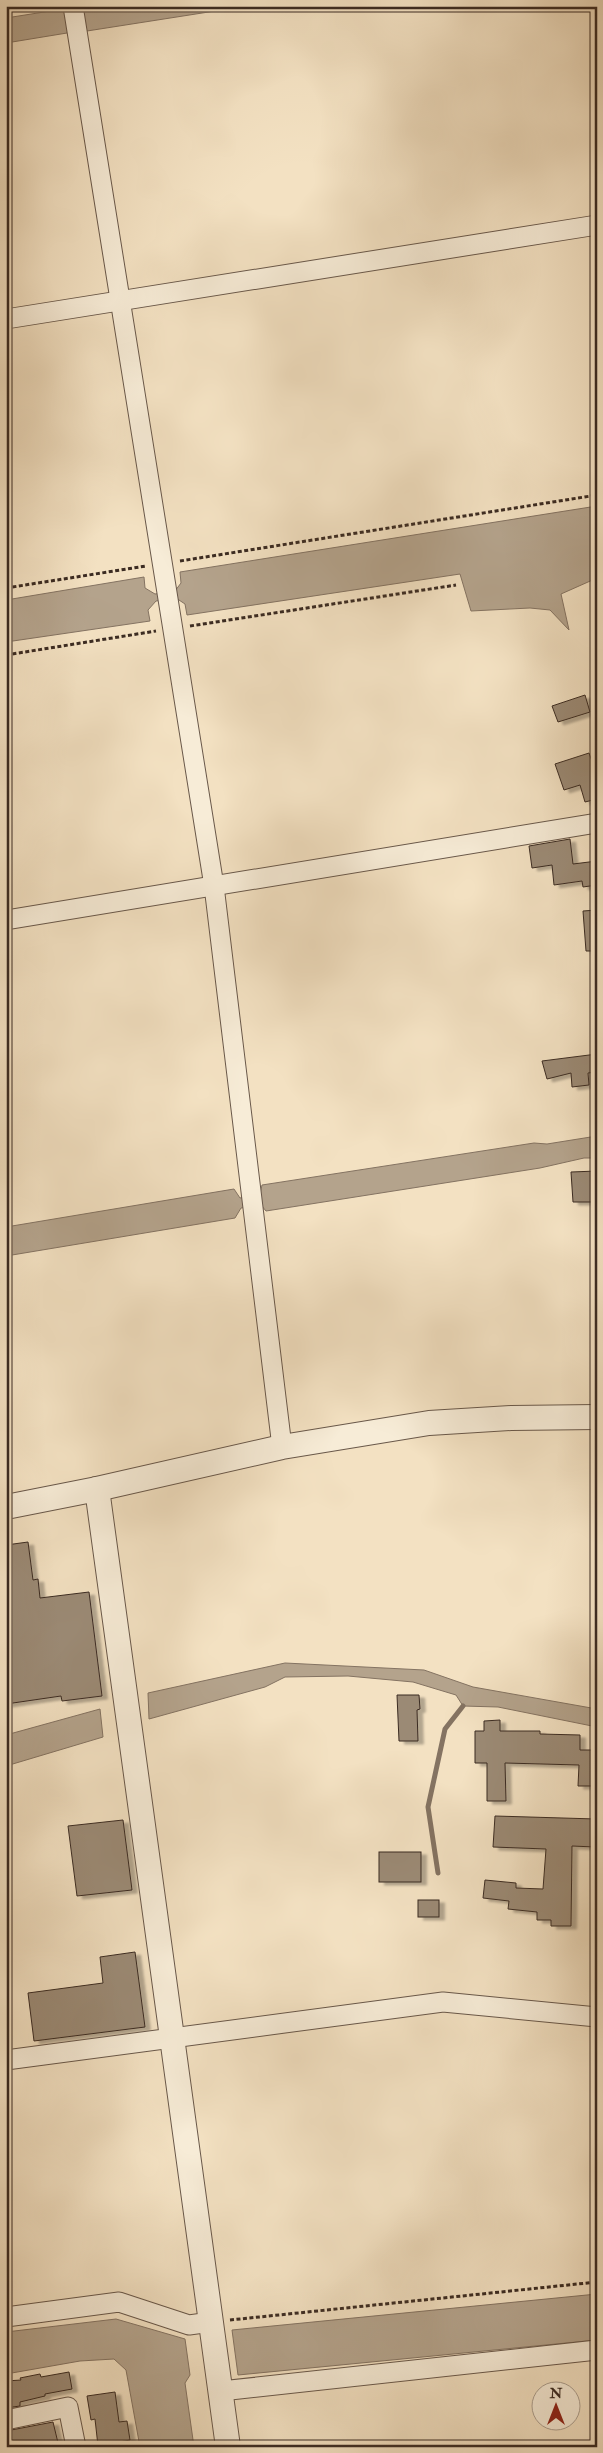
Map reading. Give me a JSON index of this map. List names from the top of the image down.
{
  "north": "top"
}
